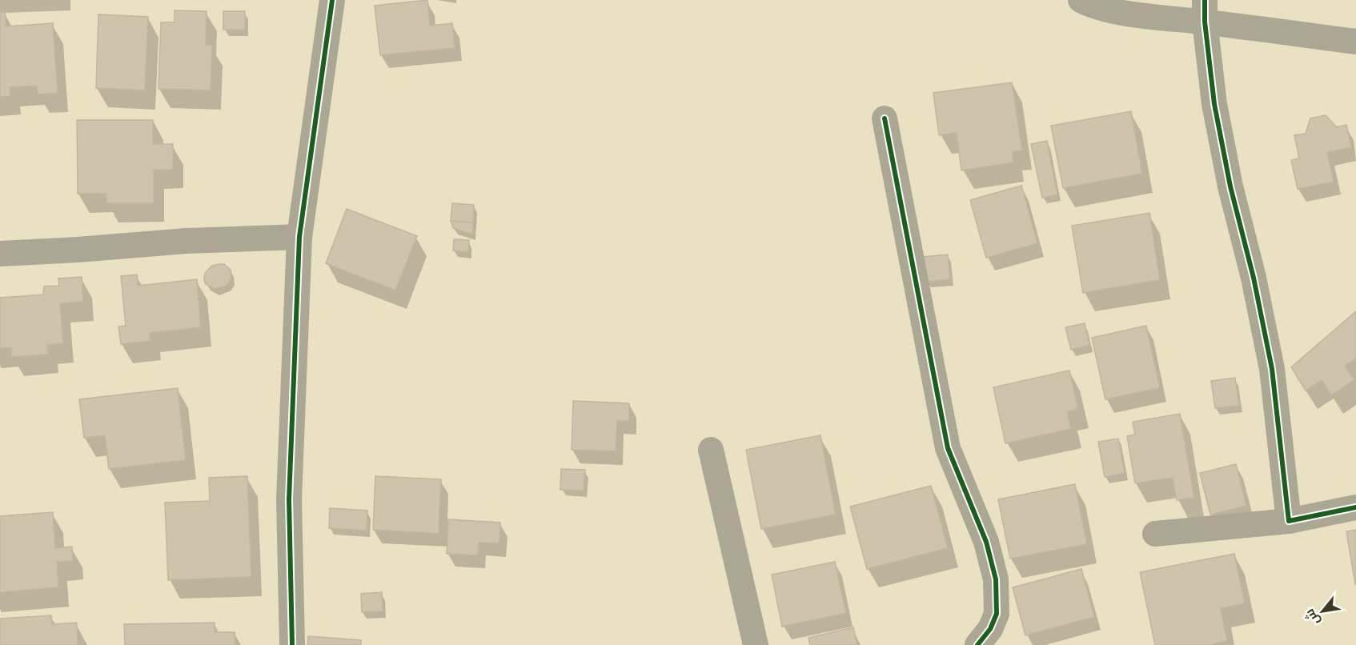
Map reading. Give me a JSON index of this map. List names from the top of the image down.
{
  "north": "bottom left"
}
